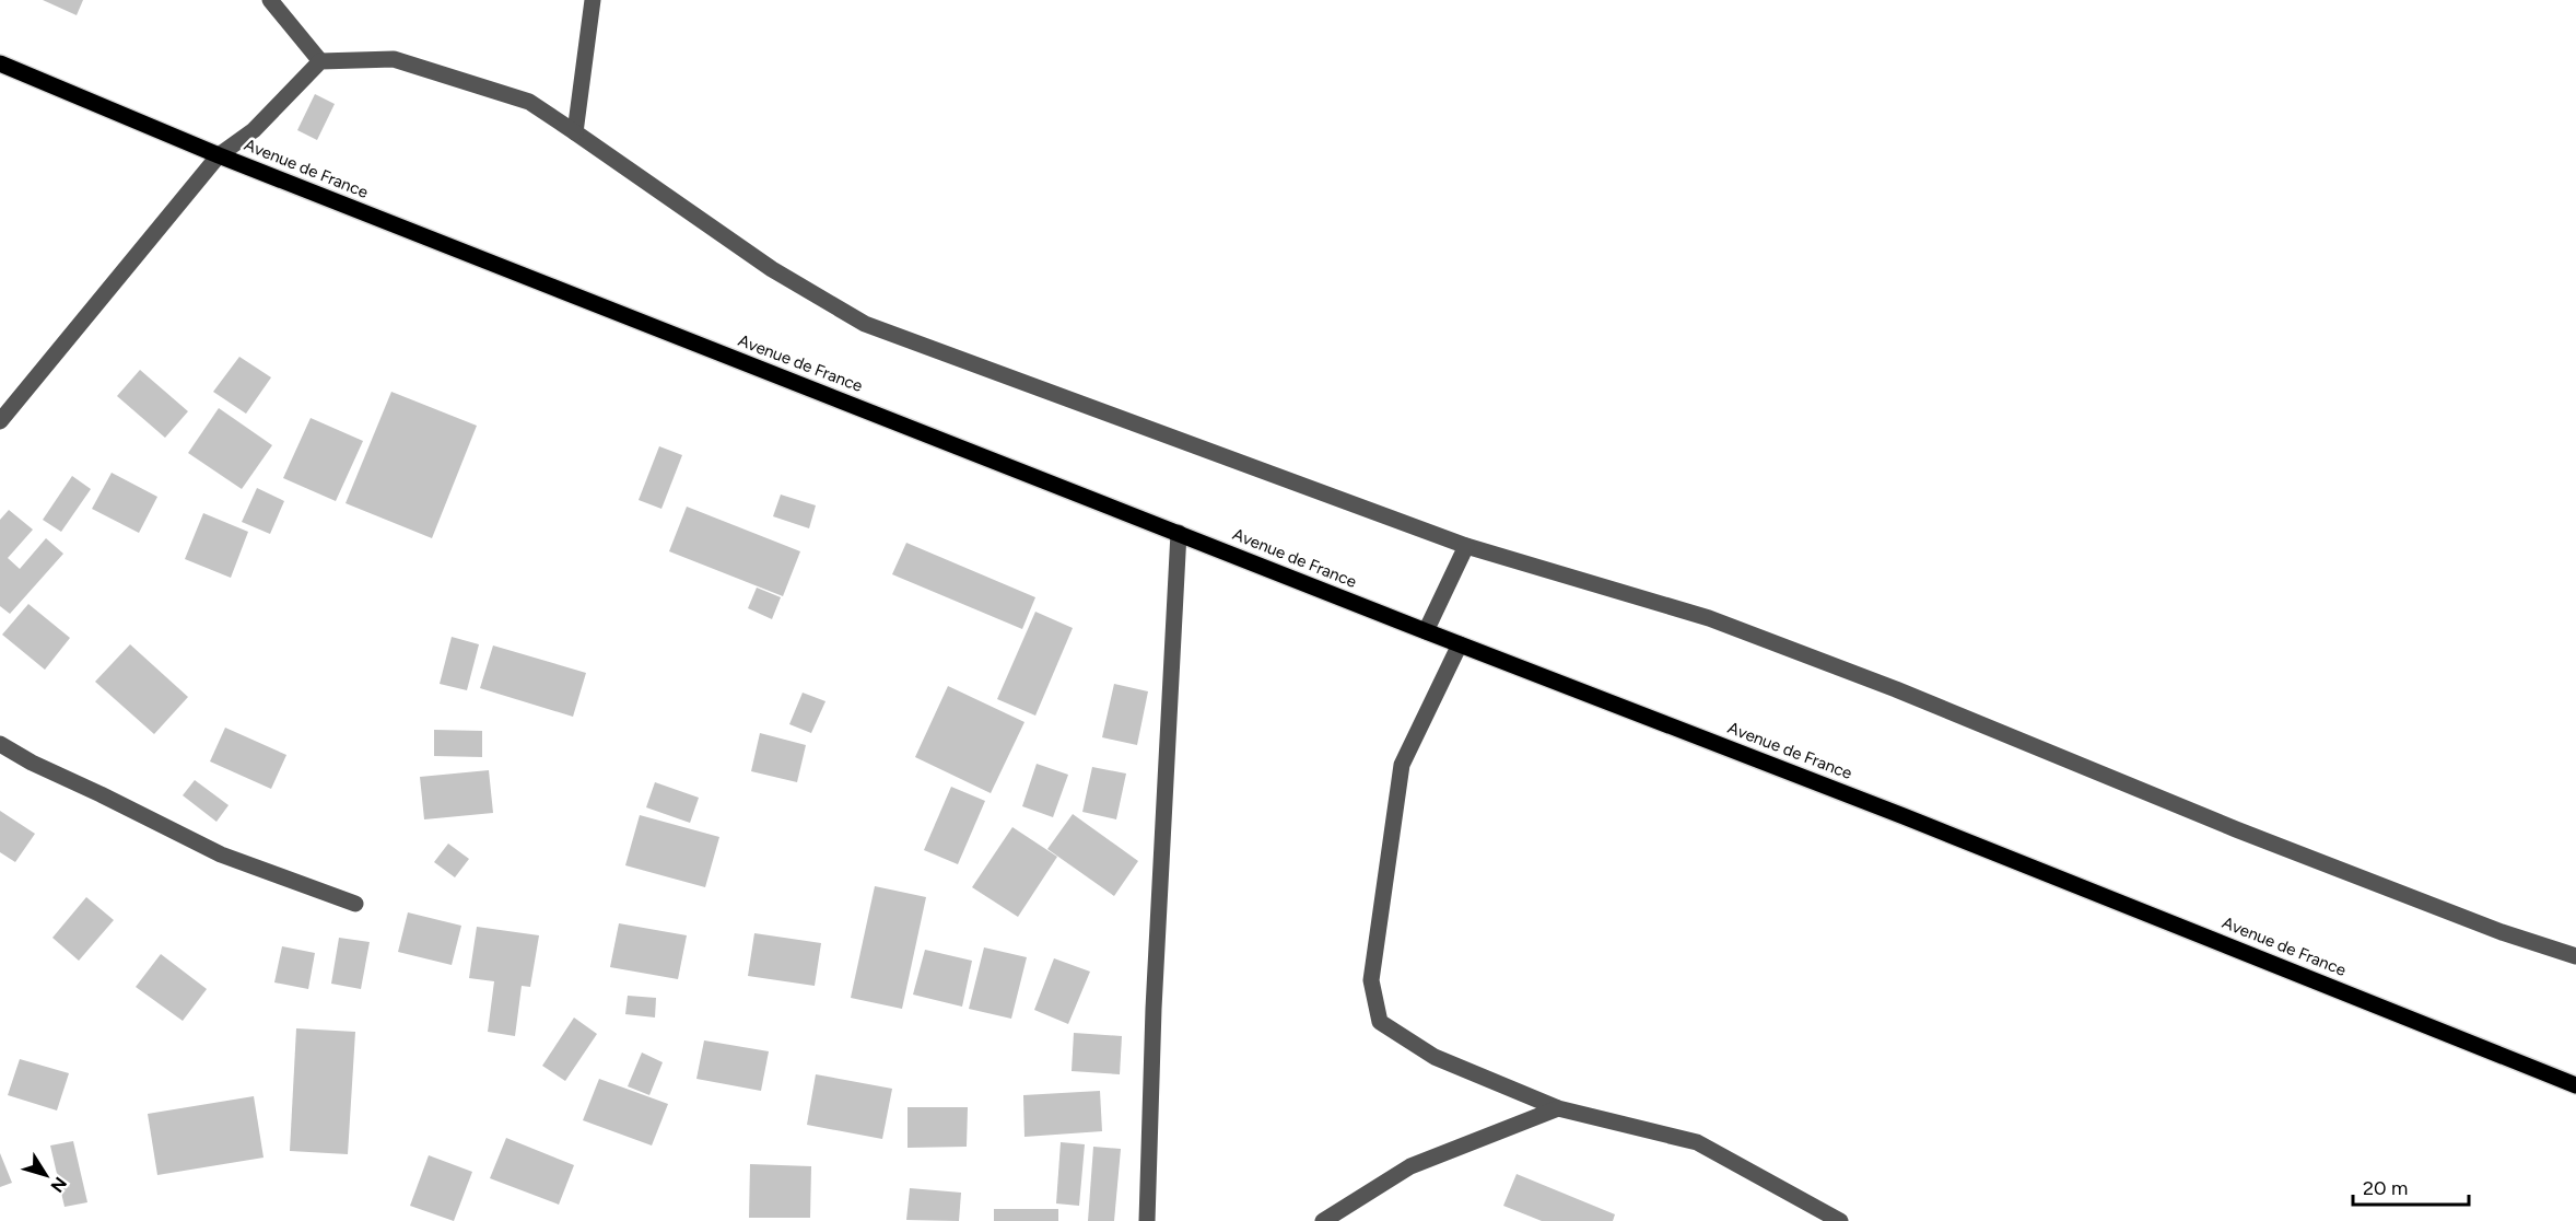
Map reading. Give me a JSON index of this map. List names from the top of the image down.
{
  "streets": {
    "main road": ["Avenue de France"]
  },
  "scale_bar": "20 m",
  "north": "bottom right"
}
